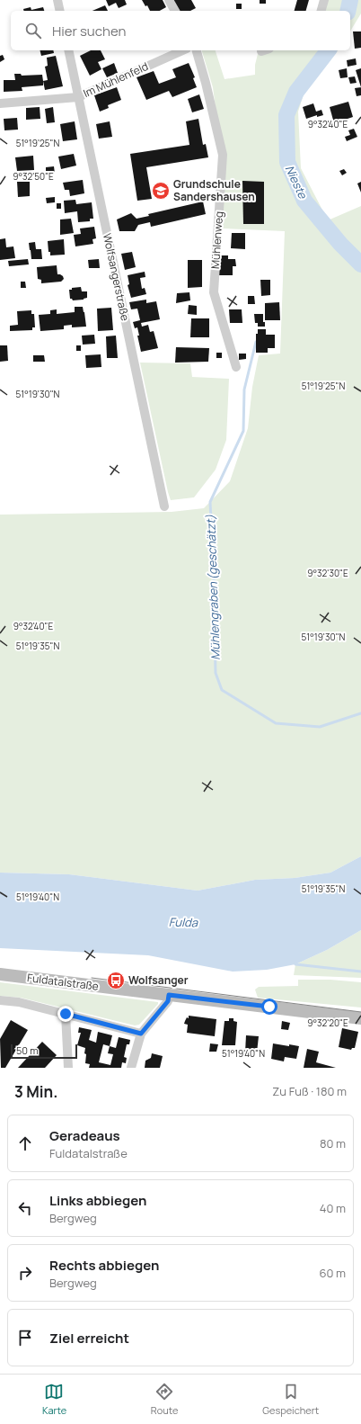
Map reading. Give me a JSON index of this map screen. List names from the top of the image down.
{
  "streets": {
    "main road": ["Fuldatalstraße"],
    "street": ["Im Mühlenfeld", "Mühlenweg", "Wolfsangerstraße"]
  },
  "crossings": [
    ["Im Mühlenfeld", "Wolfsangerstraße"]
  ],
  "water": ["Nieste", "Mühlengraben (geschätzt)", "Fulda"],
  "places": {
    "school or university": ["Grundschule Sandershausen"],
    "bus stop": ["Wolfsanger"]
  },
  "scale_bar": "50 m",
  "page": {
    "search": "Hier suchen",
    "scale": "50 m",
    "heading": ["3 Min.", "Zu Fuß · 180 m"],
    "list": [
      ["Geradeaus", "Fuldatalstraße", "80 m"],
      ["Links abbiegen", "Bergweg", "40 m"],
      ["Rechts abbiegen", "Bergweg", "60 m"],
      "Ziel erreicht"
    ],
    "nav": ["Karte", "Route", "Gespeichert"]
  },
  "coordinates": [
    "9°32'40\"E",
    "51°19'25\"N",
    "9°32'50\"E",
    "51°19'30\"N",
    "9°32'30\"E",
    "51°19'35\"N",
    "51°19'40\"N",
    "9°32'20\"E"
  ]
}
